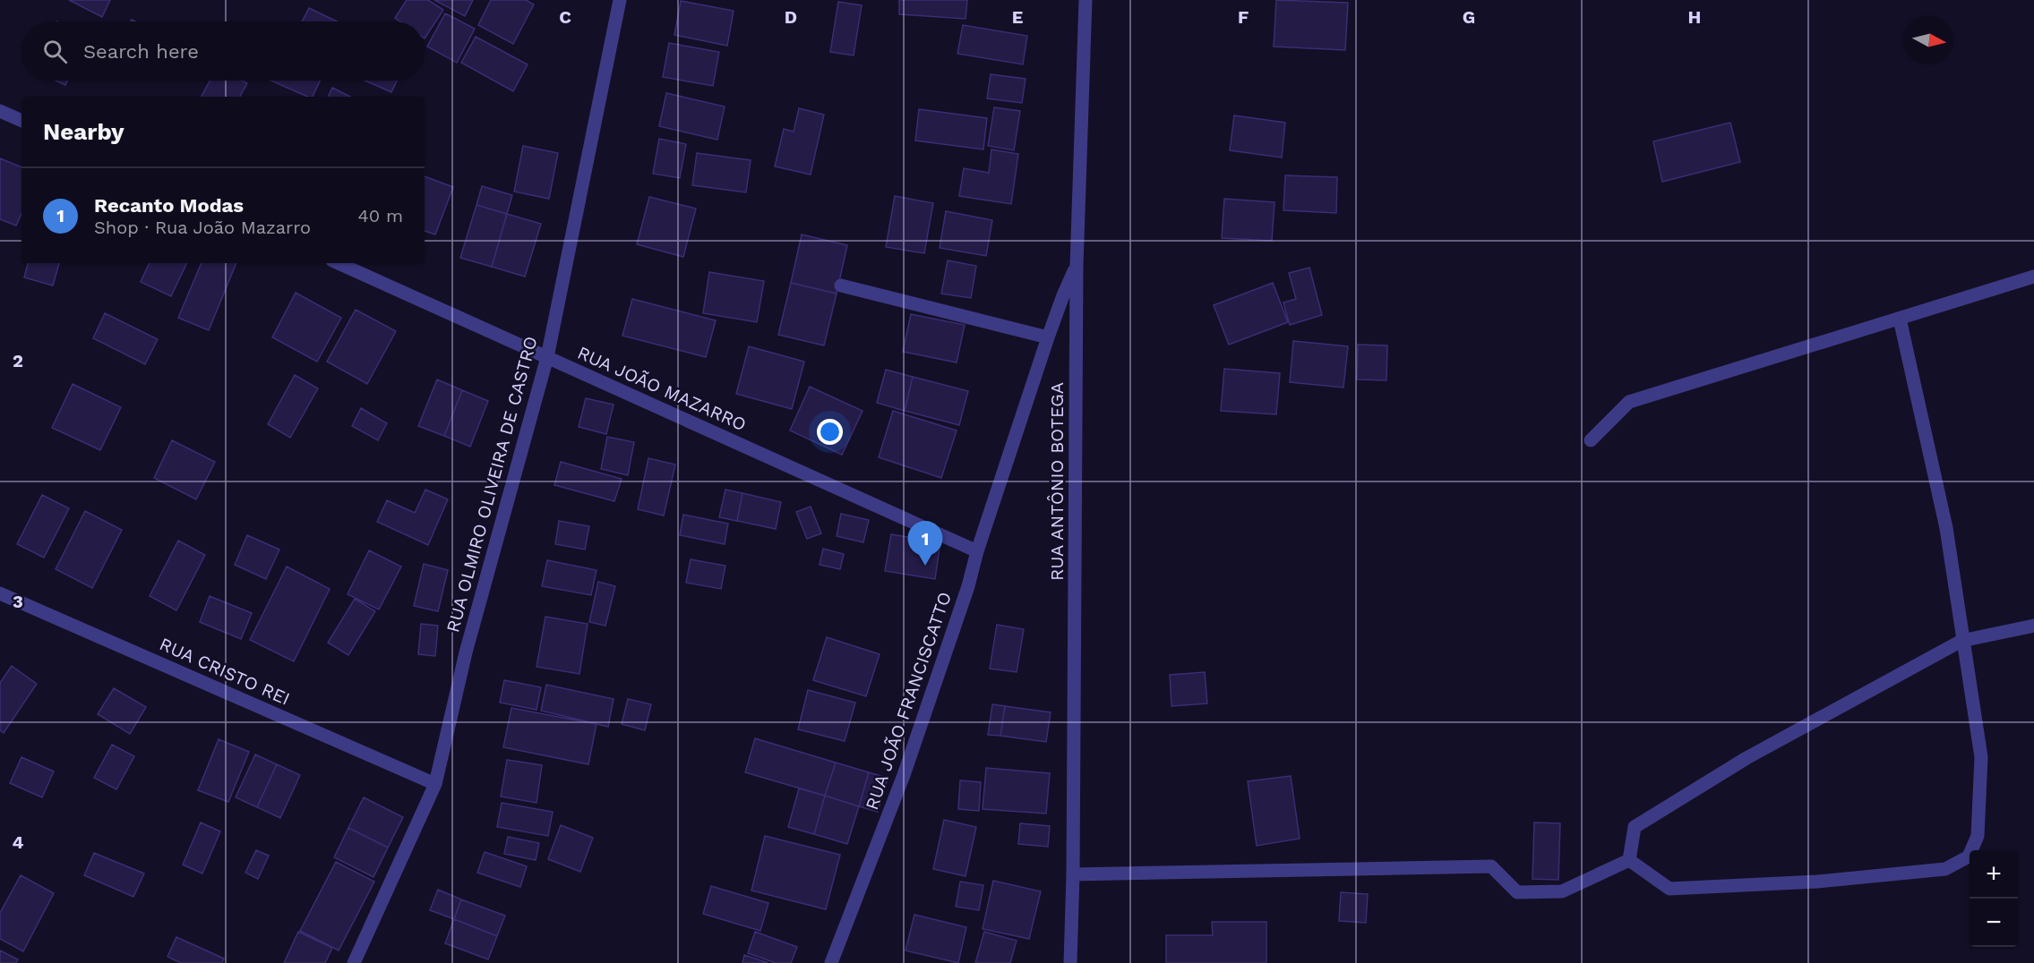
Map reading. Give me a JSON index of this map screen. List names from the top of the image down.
{
  "streets": {
    "street": [
      "RUA JOÃO MAZARRO",
      "RUA ANTÔNIO BOTEGA",
      "RUA OLMIRO OLIVEIRA DE CASTRO",
      "RUA CRISTO REI",
      "RUA JOÃO FRANCISCATTO"
    ]
  },
  "crossings": [
    ["RUA JOÃO MAZARRO", "RUA OLMIRO OLIVEIRA DE CASTRO"],
    ["RUA JOÃO MAZARRO", "RUA JOÃO FRANCISCATTO"],
    ["RUA ANTÔNIO BOTEGA", "RUA JOÃO FRANCISCATTO"],
    ["RUA OLMIRO OLIVEIRA DE CASTRO", "RUA CRISTO REI"]
  ],
  "north": "right",
  "page": {
    "search": "Search here",
    "heading": "Nearby",
    "list": [
      {
        "mark": "1",
        "name": "Recanto Modas",
        "note": "Shop · Rua João Mazarro",
        "value": "40 m"
      }
    ],
    "pins": "1",
    "map_buttons": ["+", "−"]
  },
  "grid": {
    "columns": [
      "C",
      "D",
      "E",
      "F",
      "G",
      "H"
    ],
    "rows": ["2", "3", "4"]
  }
}
